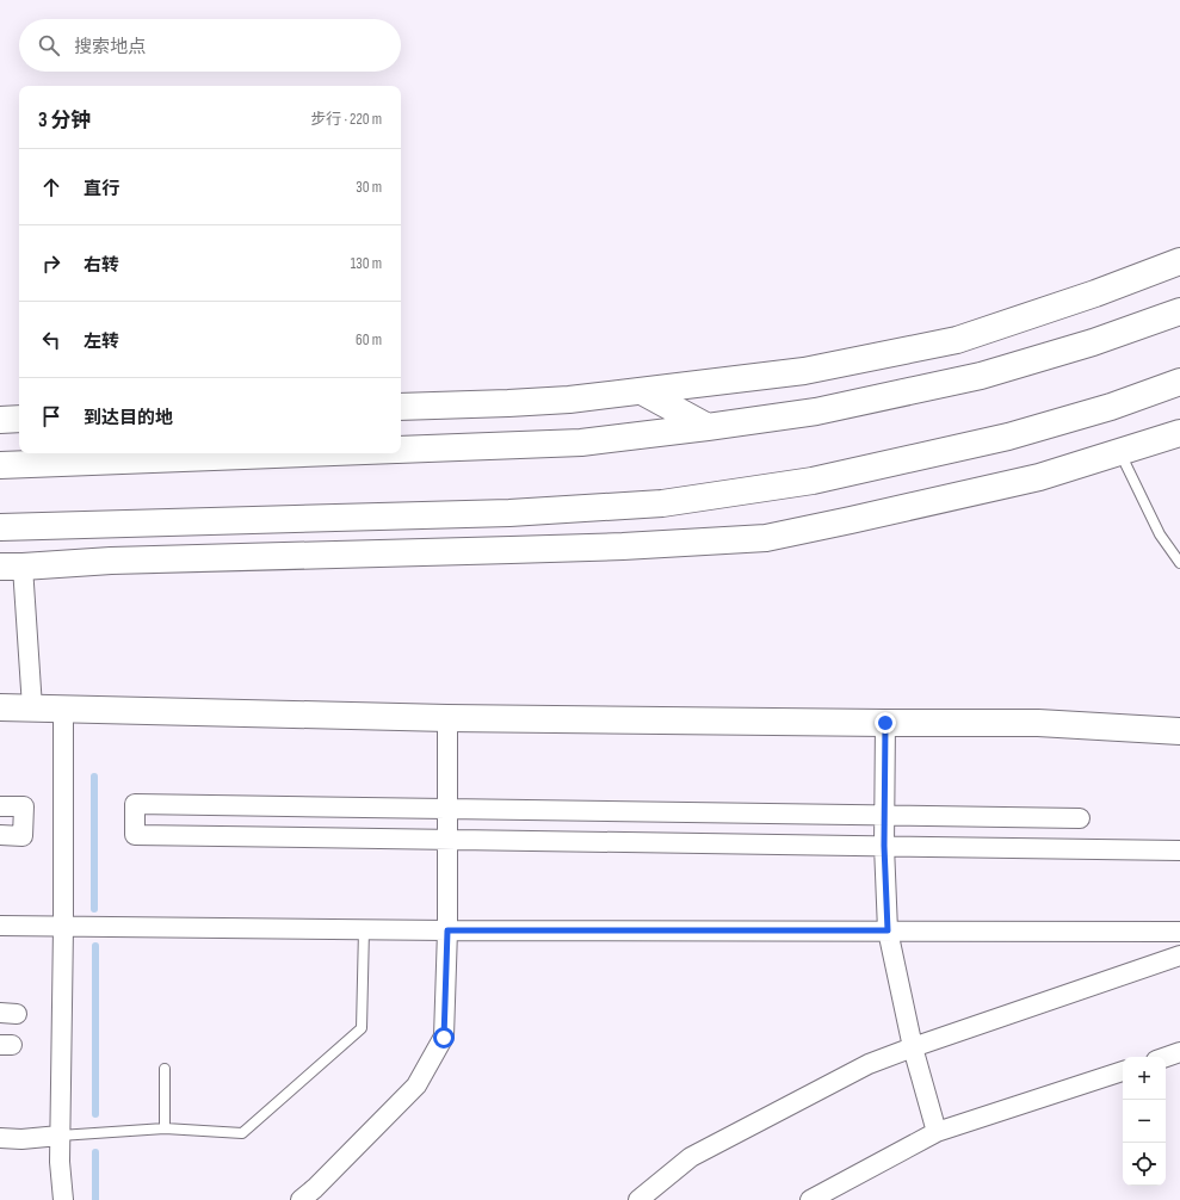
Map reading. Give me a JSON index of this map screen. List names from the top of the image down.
{
  "page": {
    "search": "搜索地点",
    "heading": ["3 分钟", "步行 · 220 m"],
    "list": [
      ["直行", "30 m"],
      ["右转", "130 m"],
      ["左转", "60 m"],
      "到达目的地"
    ],
    "map_buttons": ["+", "−"]
  }
}
